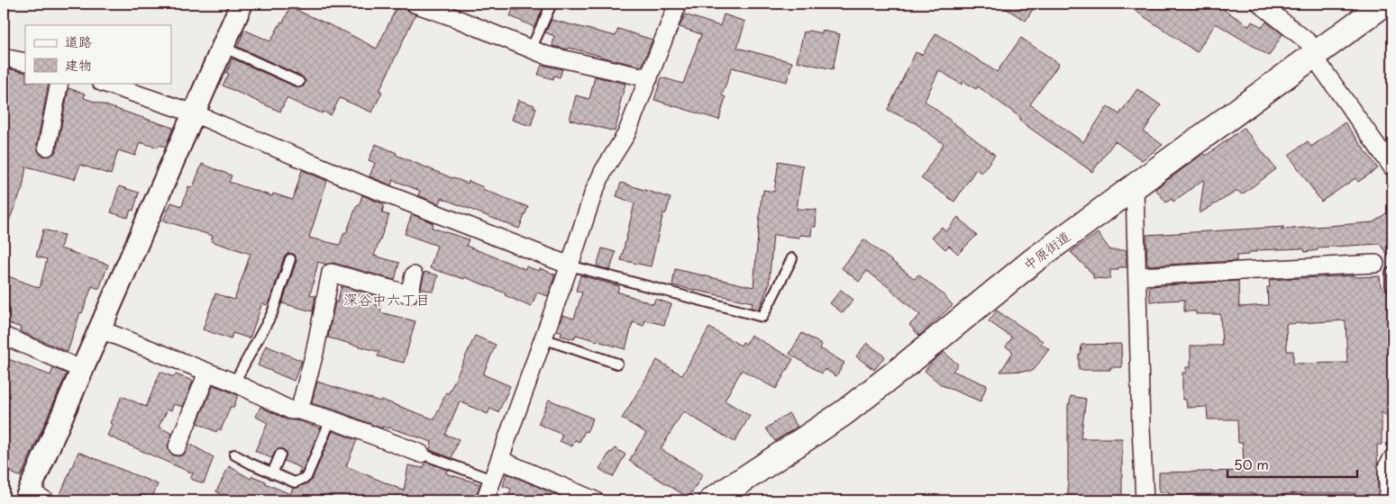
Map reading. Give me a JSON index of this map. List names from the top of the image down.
{
  "streets": {
    "main road": ["中原街道"]
  },
  "districts": ["深谷中六丁目"],
  "legend": ["道路", "建物"],
  "scale_bar": "50 m"
}
